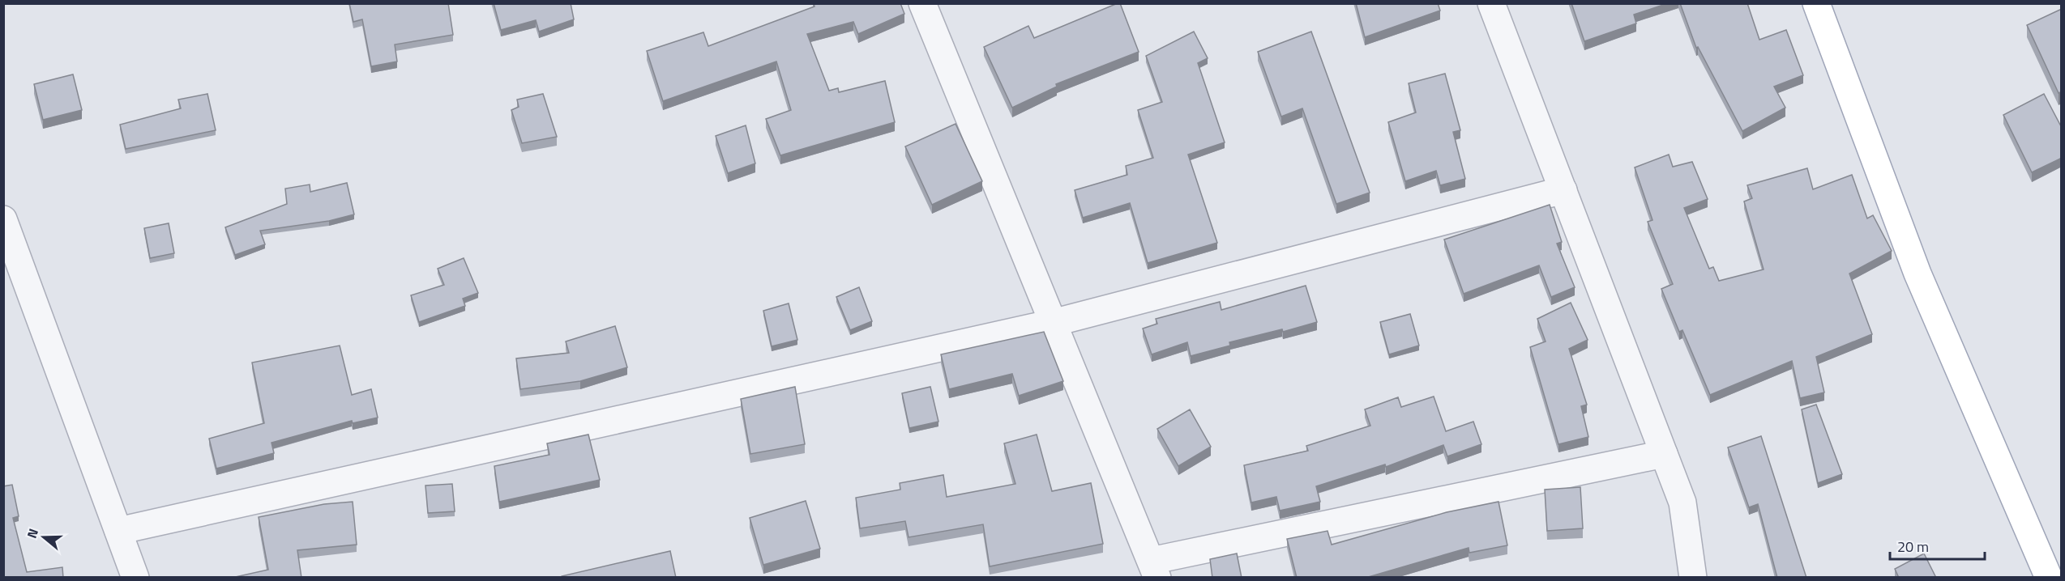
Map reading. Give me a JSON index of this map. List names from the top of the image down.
{
  "scale_bar": "20 m",
  "north": "left"
}
